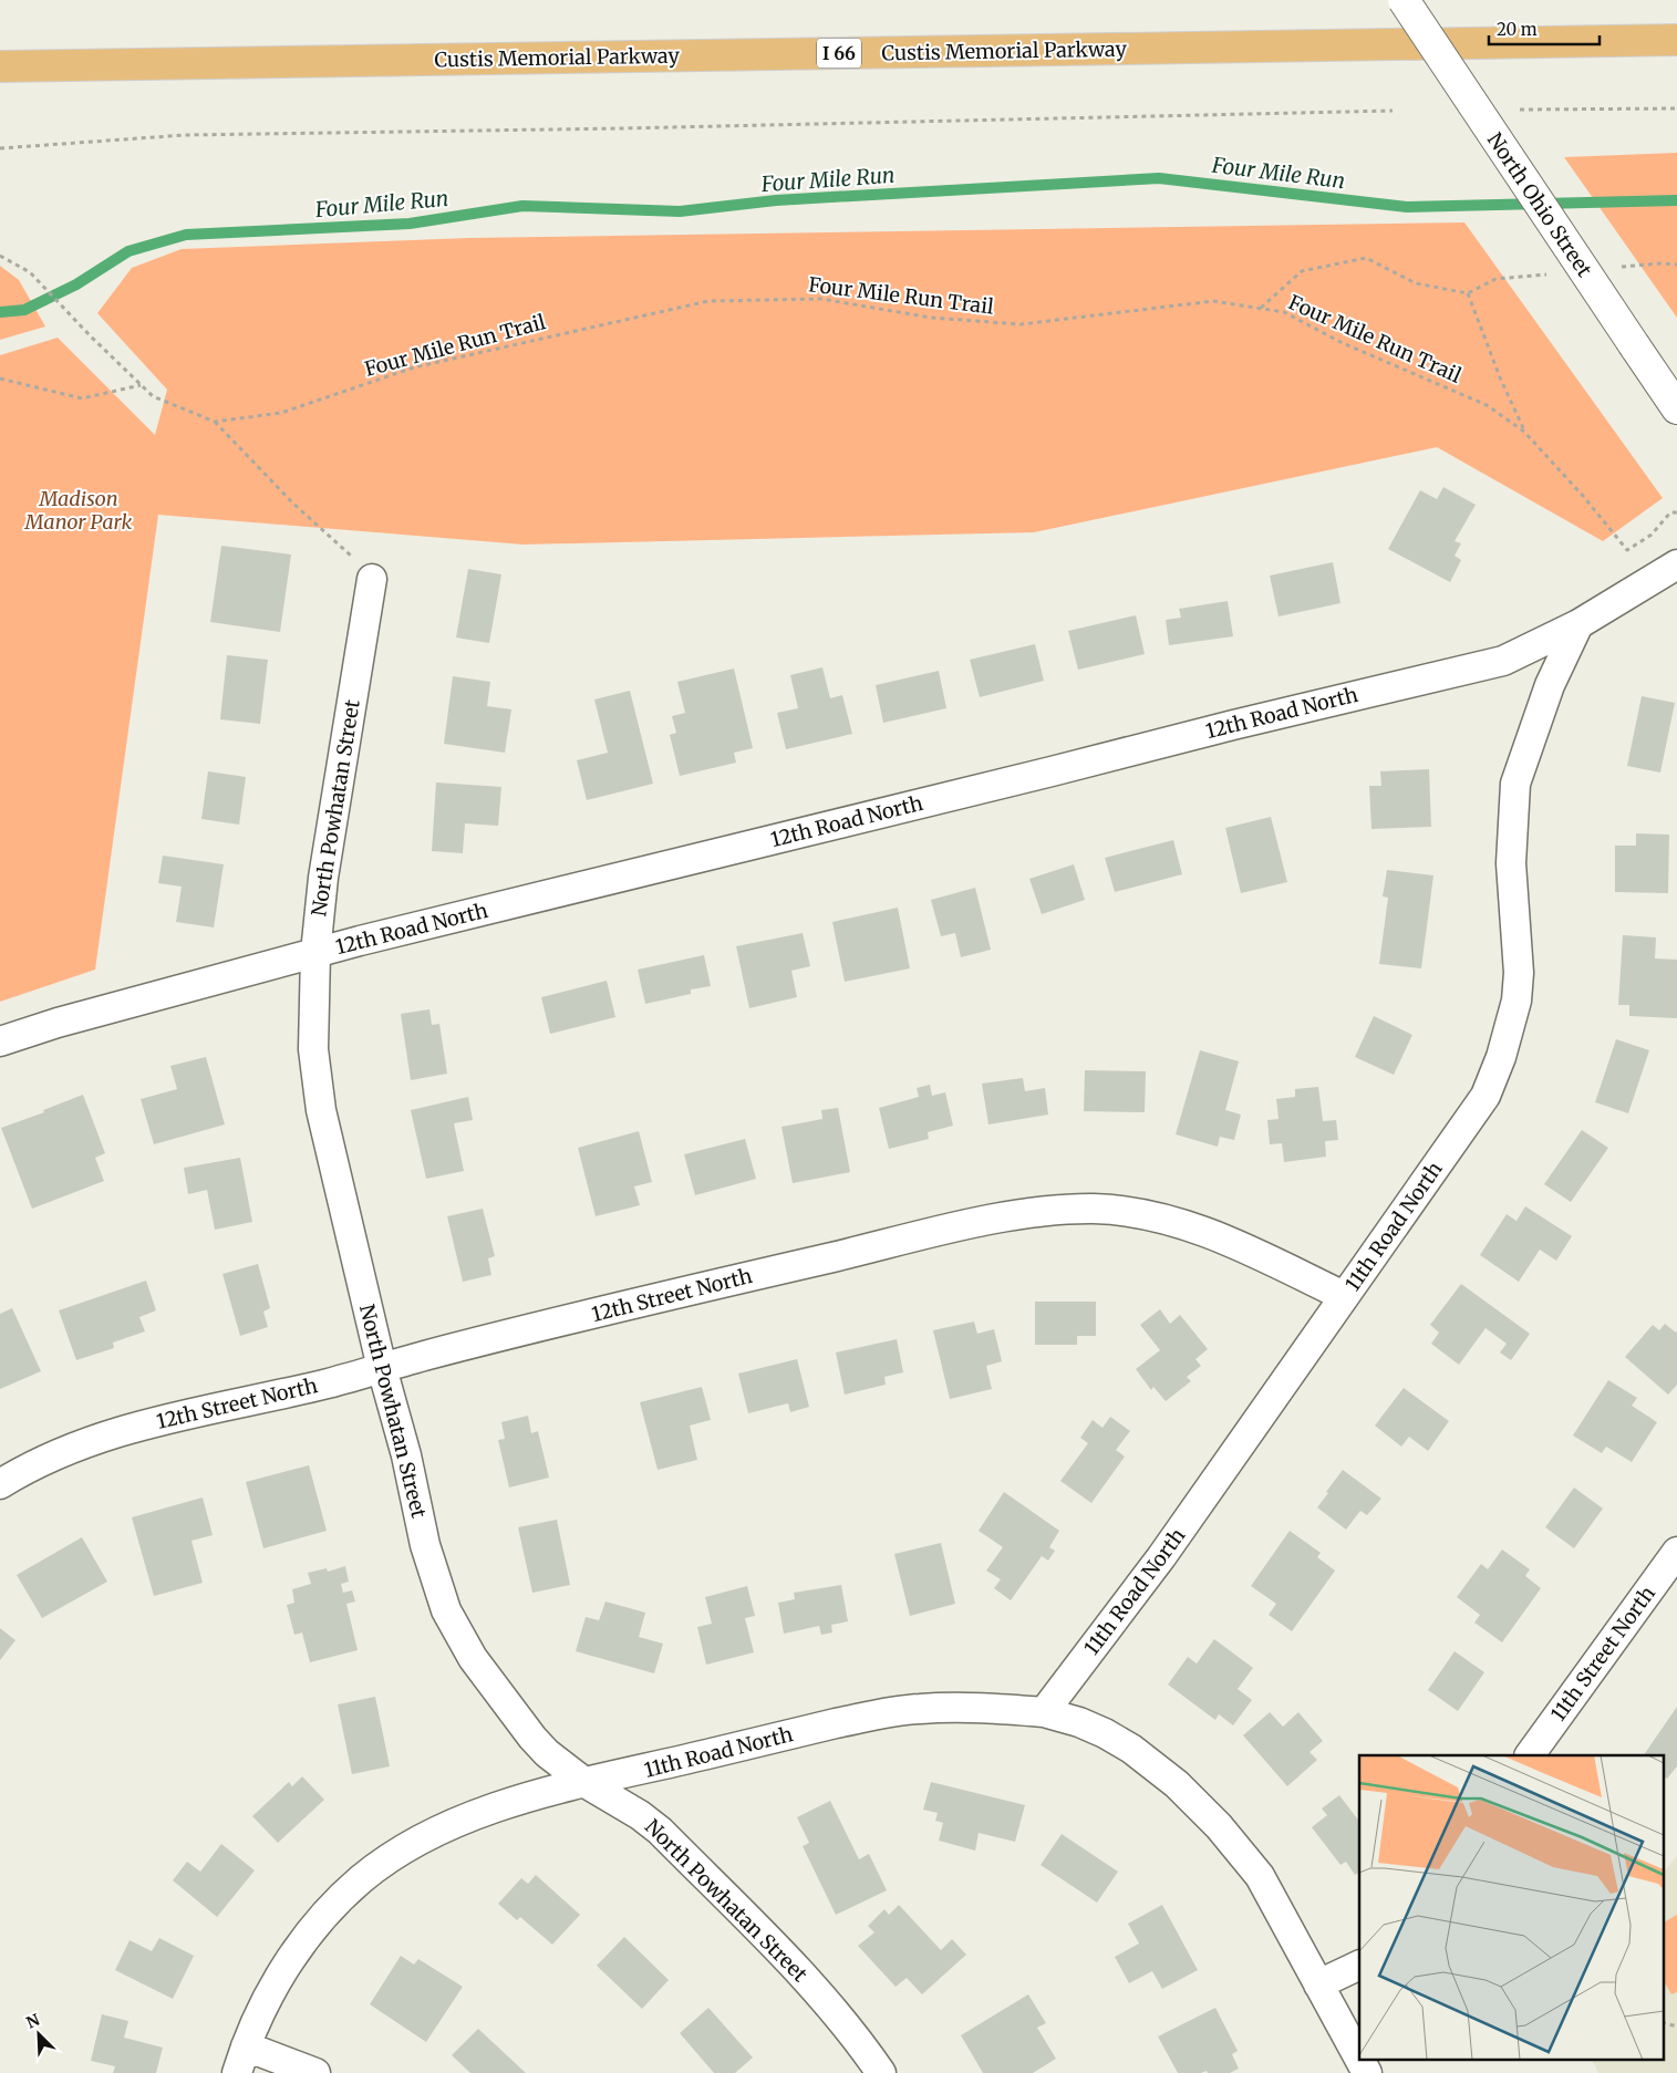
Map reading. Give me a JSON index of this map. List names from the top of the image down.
{
  "streets": {
    "highway": ["Custis Memorial Parkway", "I 66"],
    "street": [
      "North Ohio Street",
      "12th Road North",
      "North Powhatan Street",
      "11th Road North",
      "12th Street North",
      "11th Street North"
    ],
    "path": ["Four Mile Run Trail"]
  },
  "crossings": [
    ["12th Road North", "North Powhatan Street"],
    ["12th Road North", "11th Road North"],
    ["North Powhatan Street", "11th Road North"],
    ["North Powhatan Street", "12th Street North"],
    ["11th Road North", "12th Street North"]
  ],
  "water": ["Four Mile Run"],
  "parks": ["Madison Manor Park"],
  "scale_bar": "20 m",
  "north": "top left"
}
